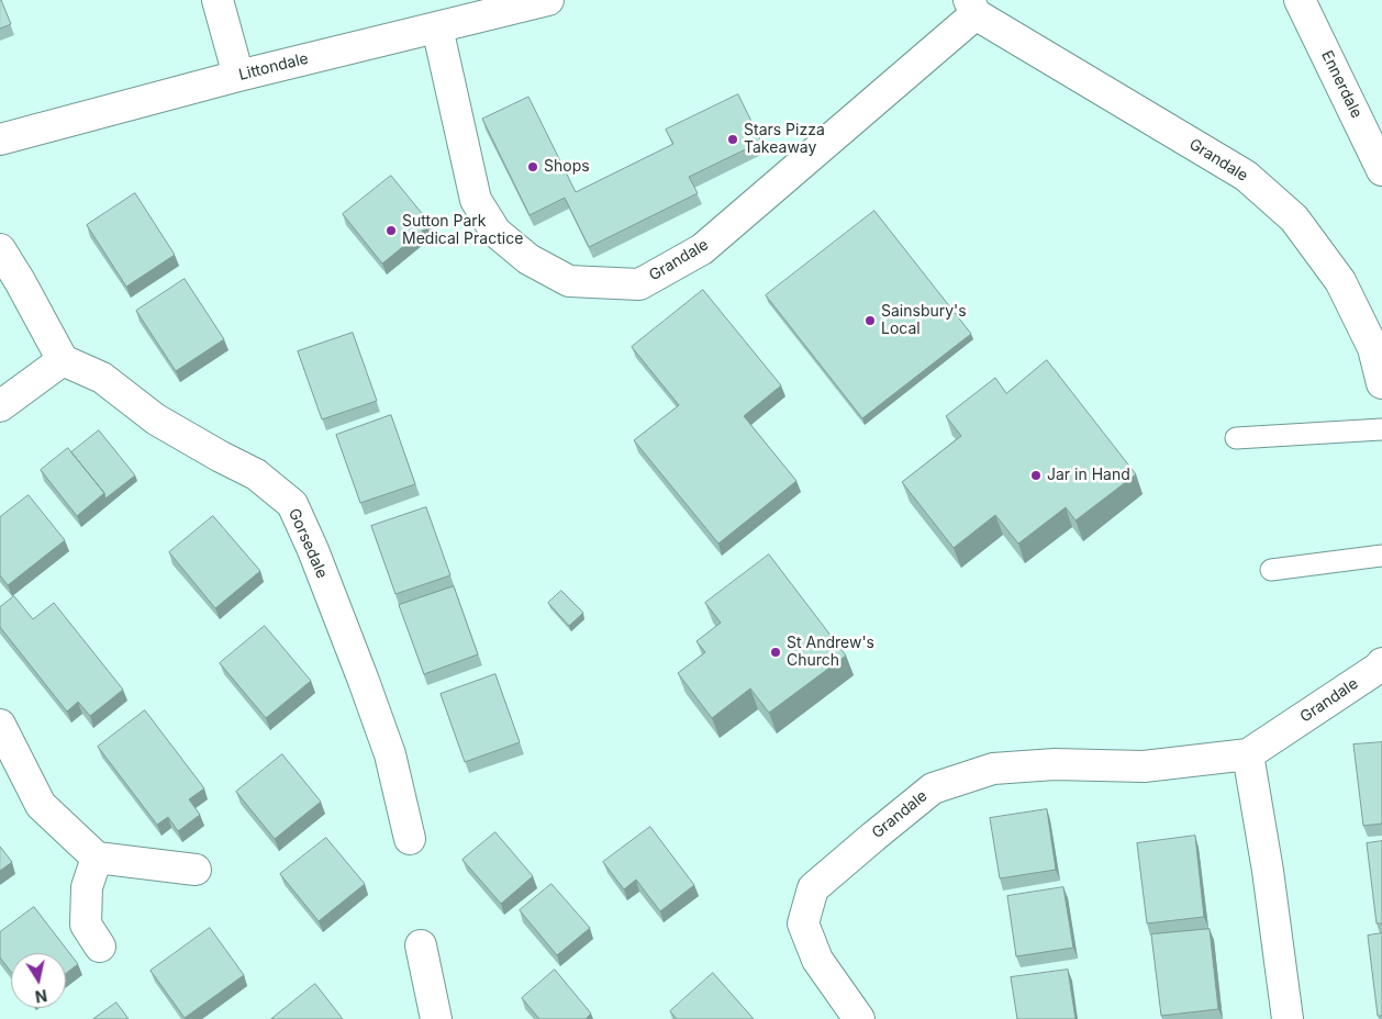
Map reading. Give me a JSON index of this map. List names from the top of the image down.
{
  "streets": {
    "street": [
      "Littondale",
      "Ennerdale",
      "Grandale",
      "Gorsedale"
    ]
  },
  "crossings": [
    ["Littondale", "Grandale"]
  ],
  "places": [
    "Stars Pizza Takeaway",
    "Shops",
    "Sutton Park Medical Practice",
    "Sainsbury's Local",
    "Jar in Hand",
    "St Andrew's Church"
  ],
  "north": "bottom"
}
